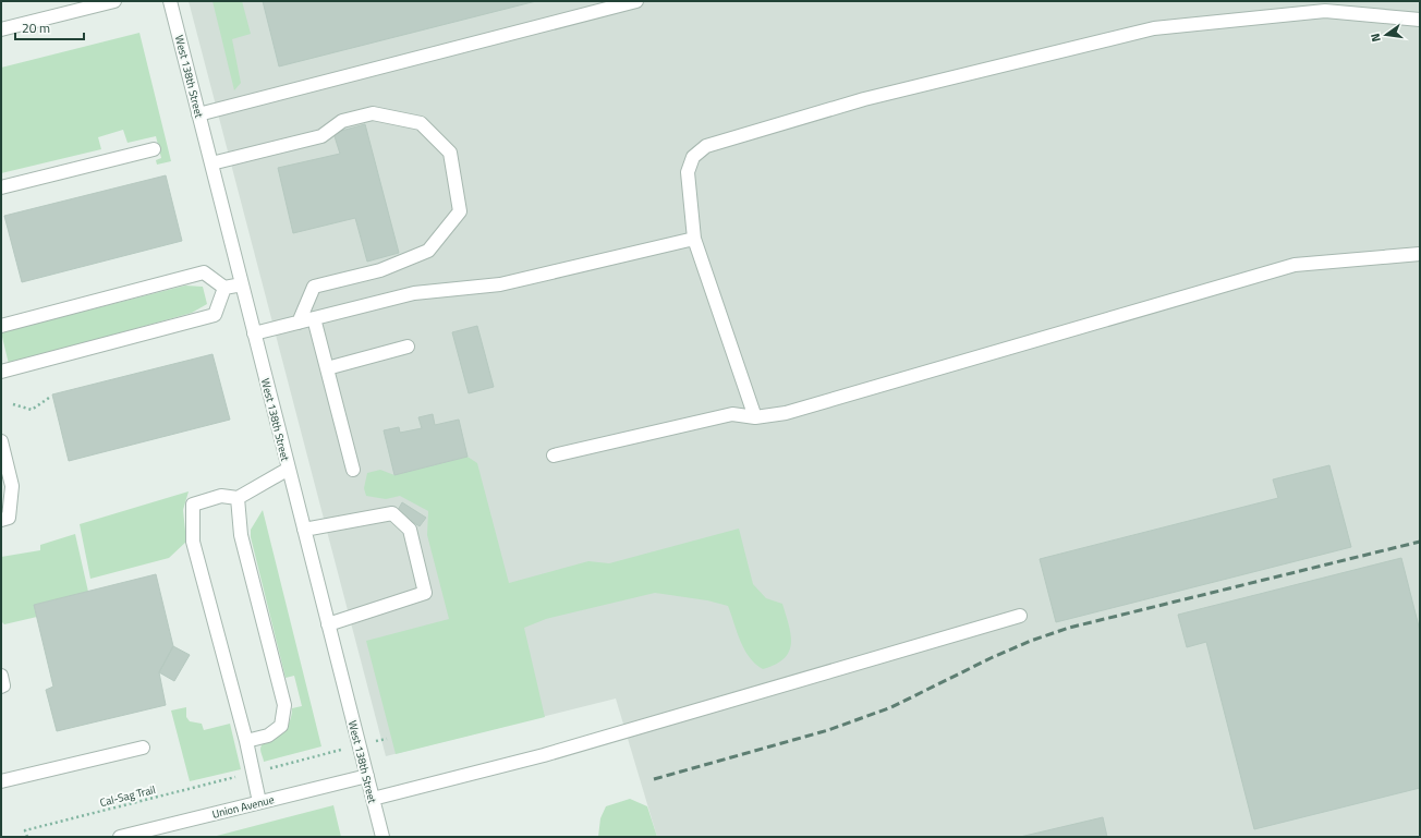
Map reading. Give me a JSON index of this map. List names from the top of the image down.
{
  "streets": {
    "street": ["West 138th Street", "Union Avenue"],
    "path": ["Cal-Sag Trail"]
  },
  "crossings": [
    ["West 138th Street", "Union Avenue"]
  ],
  "scale_bar": "20 m",
  "north": "left"
}
